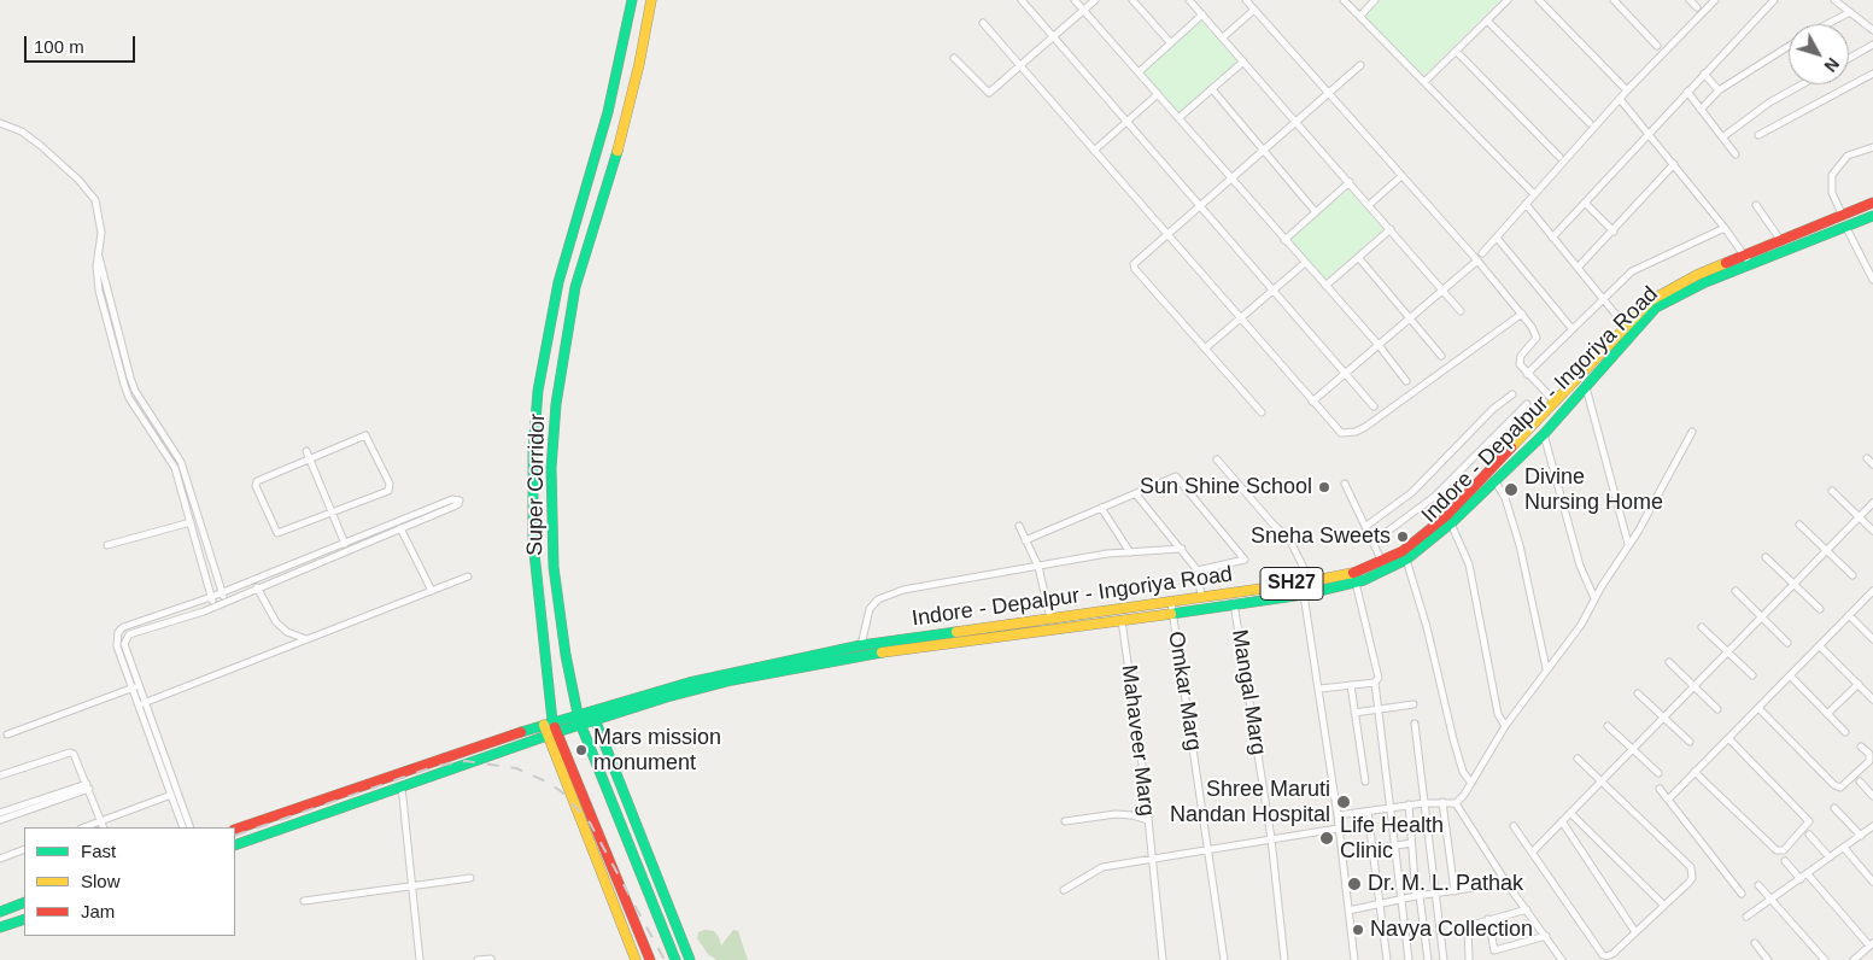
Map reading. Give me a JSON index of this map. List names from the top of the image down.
{
  "streets": {
    "main road": ["Indore - Depalpur - Ingoriya Road", "Super Corridor", "SH27"],
    "street": ["Omkar Marg", "Mangal Marg", "Mahaveer Marg"]
  },
  "crossings": [
    ["Indore - Depalpur - Ingoriya Road", "Super Corridor"],
    ["Indore - Depalpur - Ingoriya Road", "Omkar Marg"],
    ["Indore - Depalpur - Ingoriya Road", "Mangal Marg"],
    ["Indore - Depalpur - Ingoriya Road", "Mahaveer Marg"]
  ],
  "places": [
    "Sun Shine School",
    "Divine Nursing Home",
    "Sneha Sweets",
    "Mars mission monument",
    "Shree Maruti Nandan Hospital",
    "Life Health Clinic",
    "Dr. M. L. Pathak",
    "Navya Collection"
  ],
  "legend": ["Fast", "Slow", "Jam"],
  "scale_bar": "100 m",
  "north": "bottom right"
}
